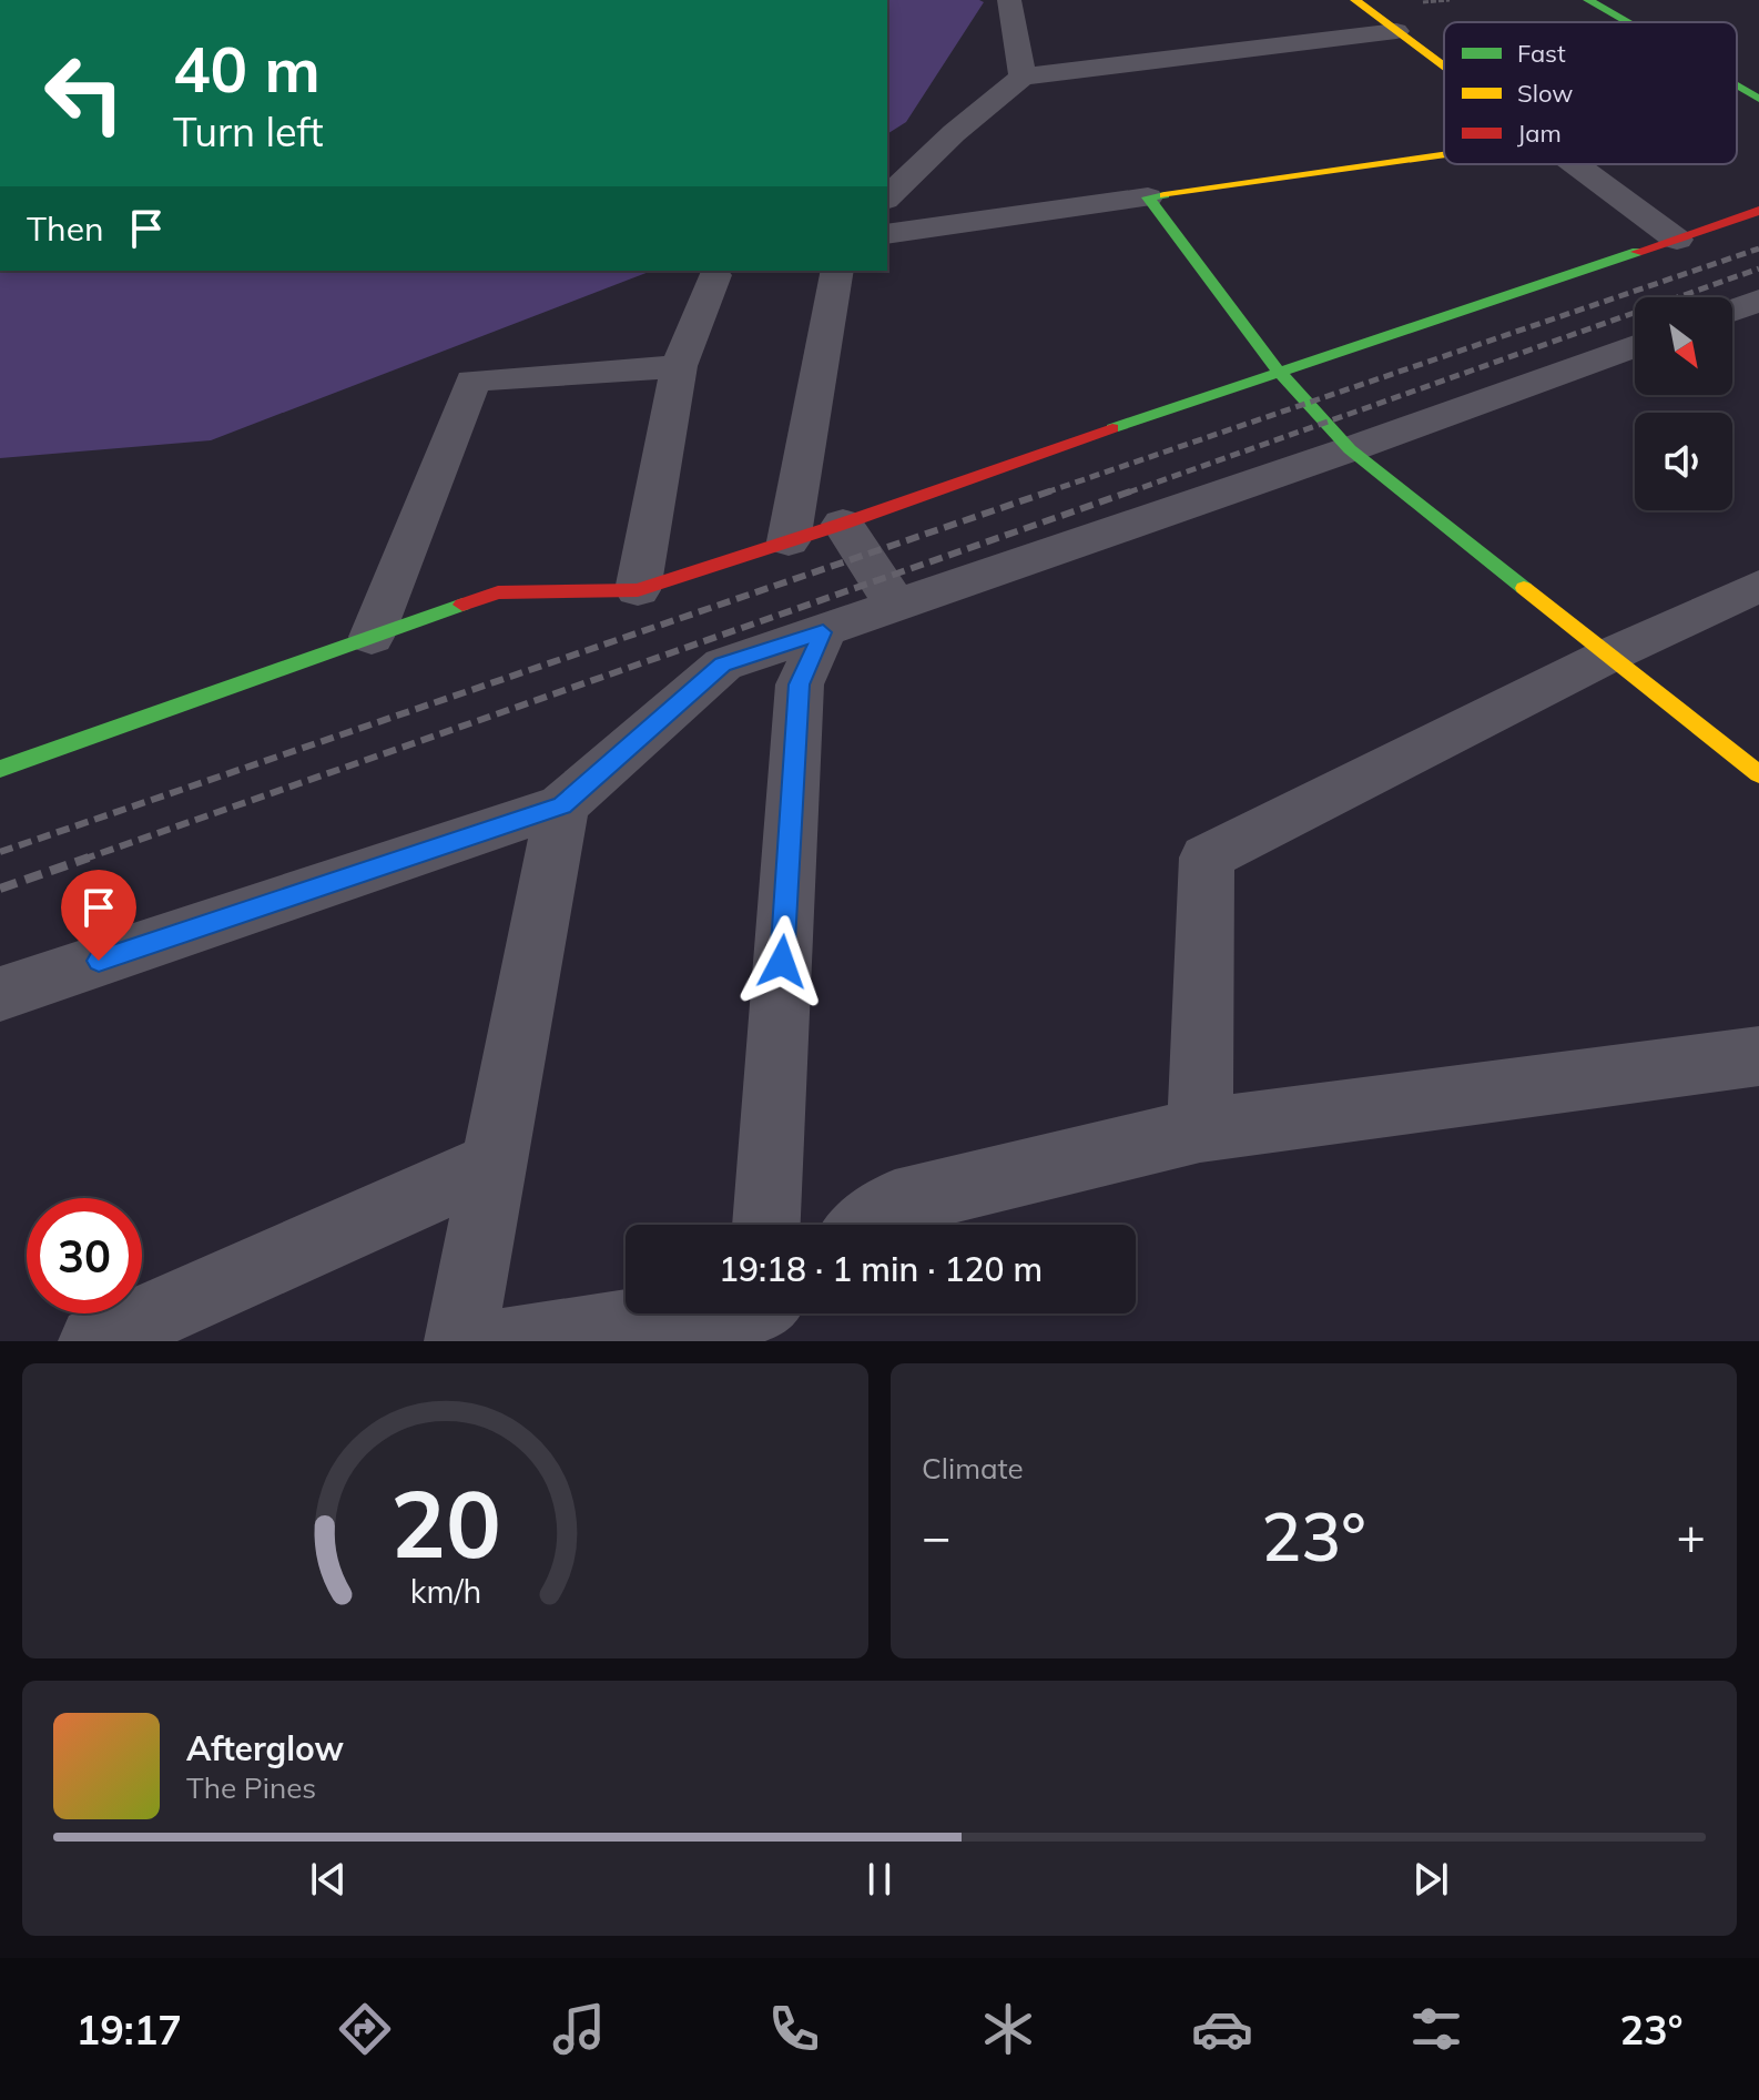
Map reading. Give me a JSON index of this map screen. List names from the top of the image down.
{
  "legend": ["Fast", "Slow", "Jam"],
  "north": "bottom right",
  "page": {
    "turn": ["40 m", "Turn left"],
    "then": "Then",
    "limit": "30",
    "trip": "19:18 · 1 min · 120 m",
    "tile": "Climate",
    "heat": ["−", "23°", "+"],
    "song": ["Afterglow", "The Pines"],
    "tabs": ["19:17", "23°"],
    "gauge": ["20", "km/h"]
  }
}
